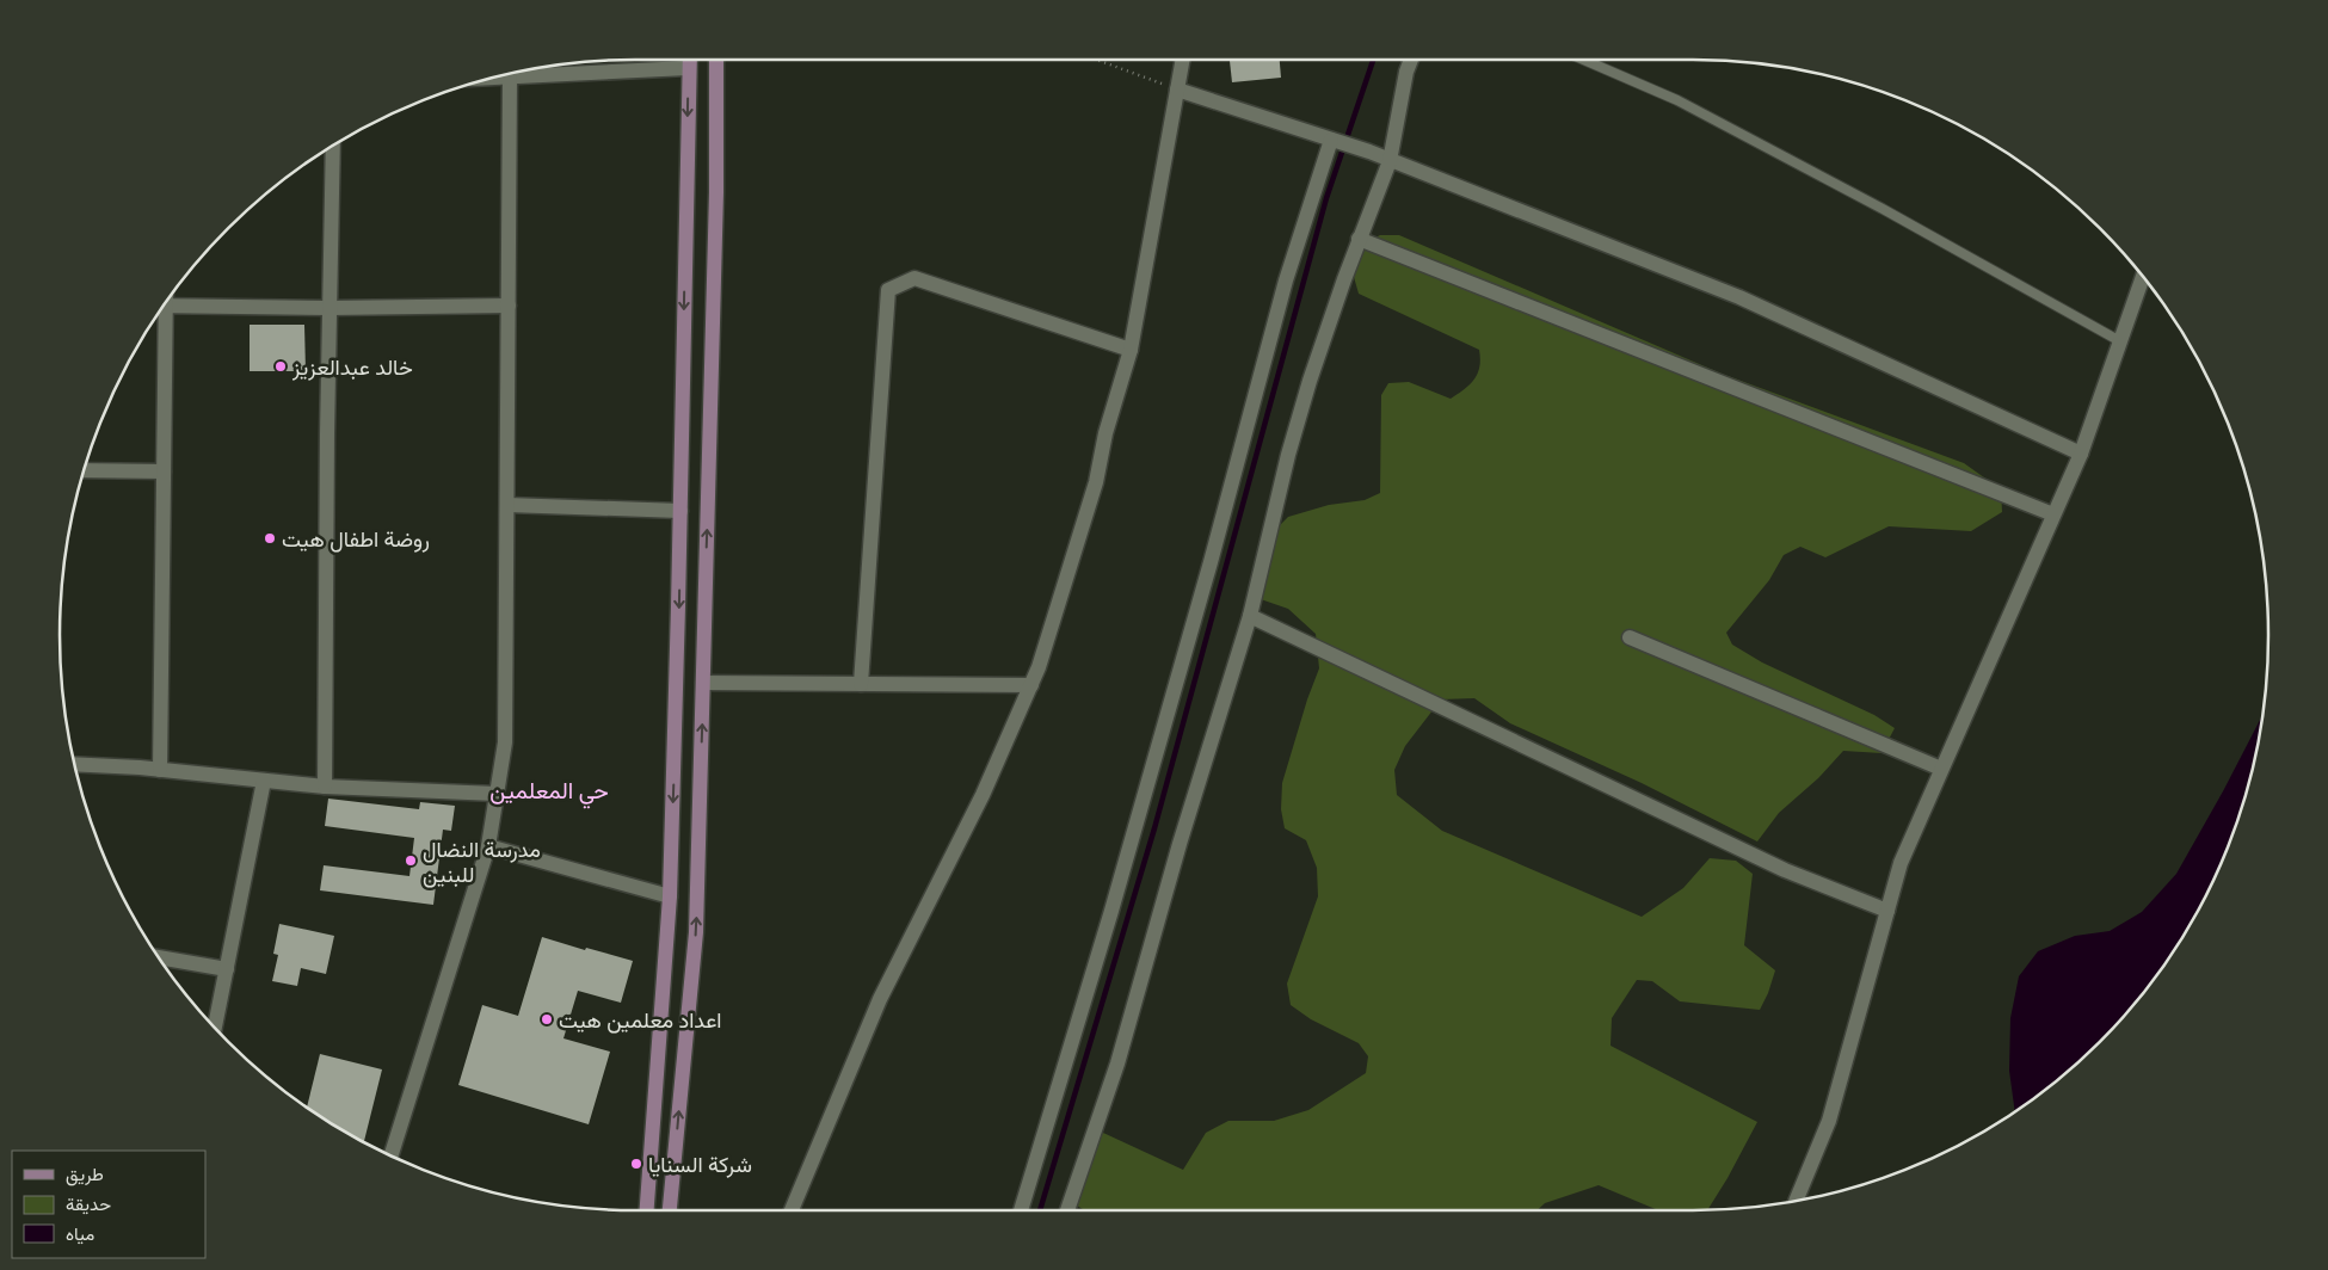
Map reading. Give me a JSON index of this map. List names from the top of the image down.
{
  "districts": ["حي المعلمين"],
  "places": [
    "خالد عبدالعزيز",
    "روضة اطفال هيت",
    "مدرسة النضال للبنين",
    "اعداد معلمين هيت",
    "شركة السنايا"
  ],
  "legend": ["طريق", "حديقة", "مياه"]
}
